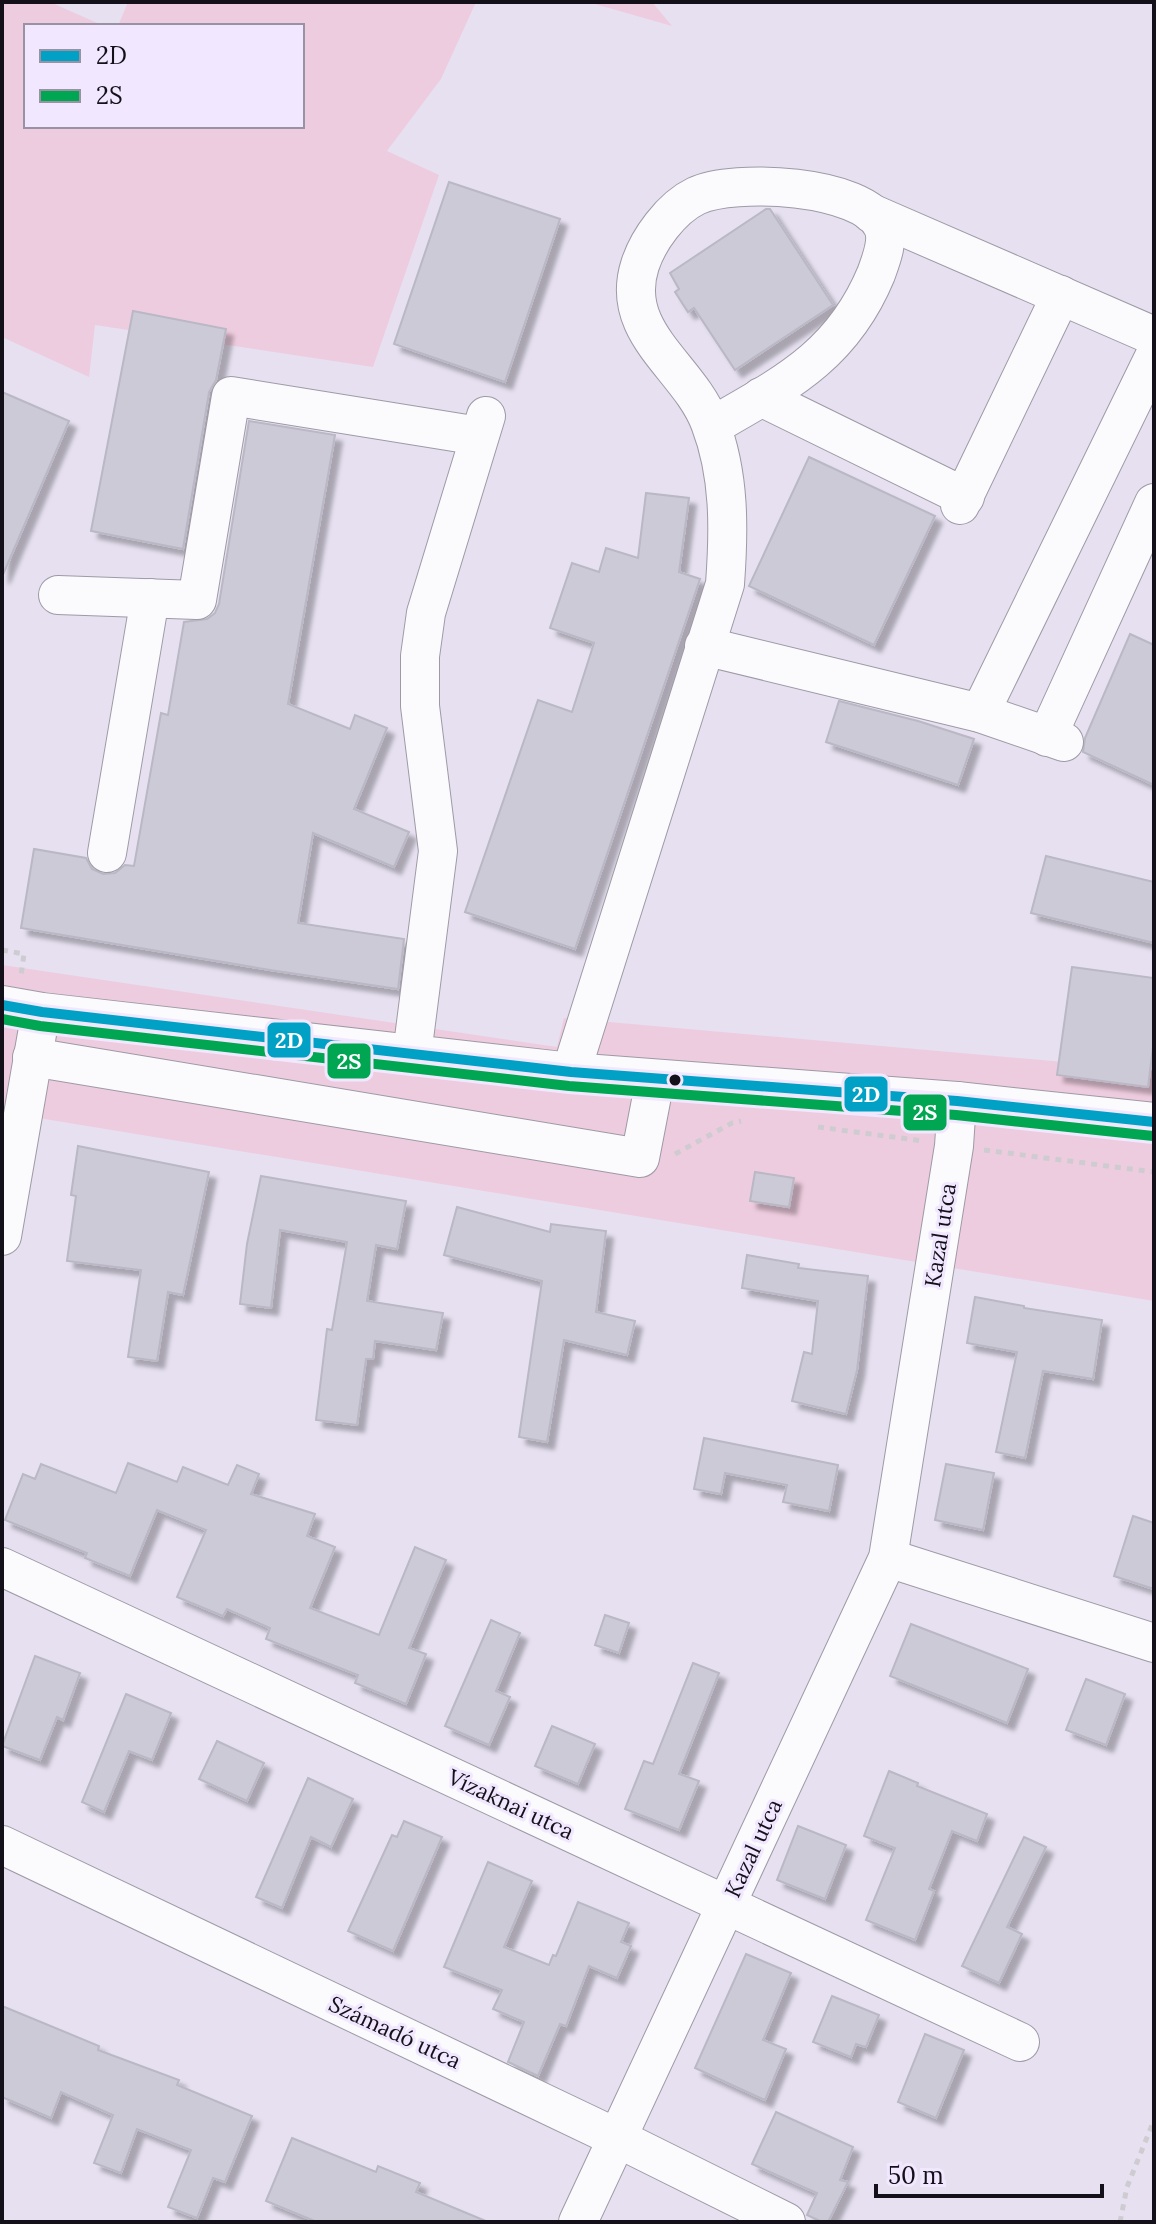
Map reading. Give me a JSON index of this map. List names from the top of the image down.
{
  "streets": {
    "street": ["Kazal utca", "Vízaknai utca", "Számadó utca"]
  },
  "crossings": [
    ["Kazal utca", "Vízaknai utca"],
    ["Kazal utca", "Számadó utca"]
  ],
  "lines": ["transit line 2D", "transit line 2S"],
  "legend": ["2D", "2S"],
  "scale_bar": "50 m"
}
